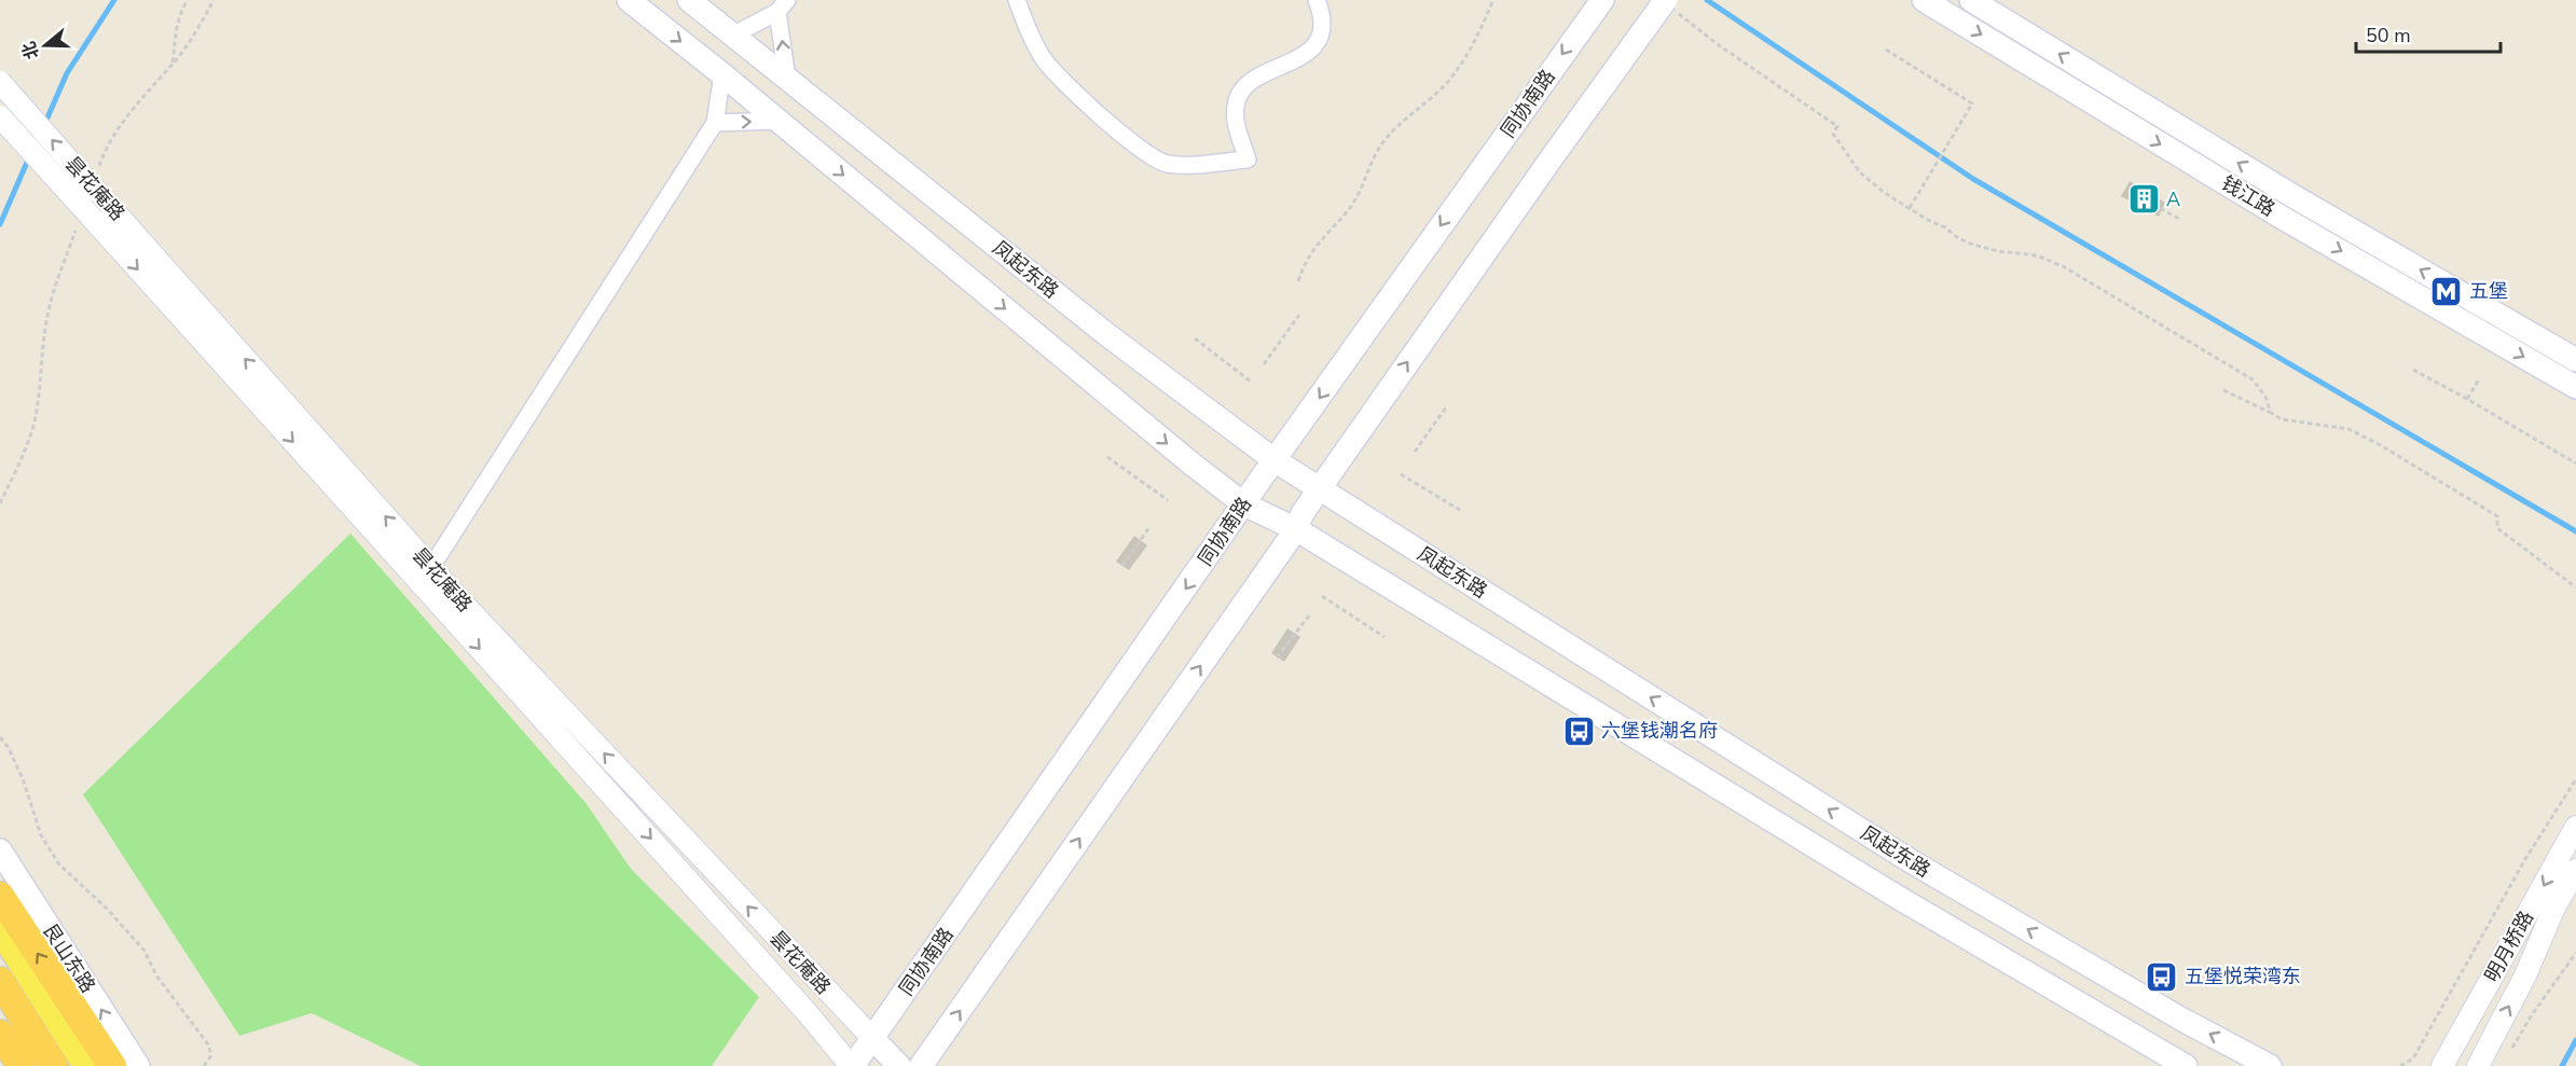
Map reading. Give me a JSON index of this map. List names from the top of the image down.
{
  "streets": {
    "main road": [
      "同协南路",
      "昙花庵路",
      "钱江路",
      "凤起东路",
      "艮山东路"
    ],
    "street": ["明月桥路"]
  },
  "crossings": [
    ["同协南路", "昙花庵路"],
    ["同协南路", "凤起东路"]
  ],
  "places": {
    "building": ["A"],
    "metro station": ["五堡"],
    "bus stop": ["六堡钱潮名府", "五堡悦荣湾东"]
  },
  "scale_bar": "50 m",
  "north": "left"
}
